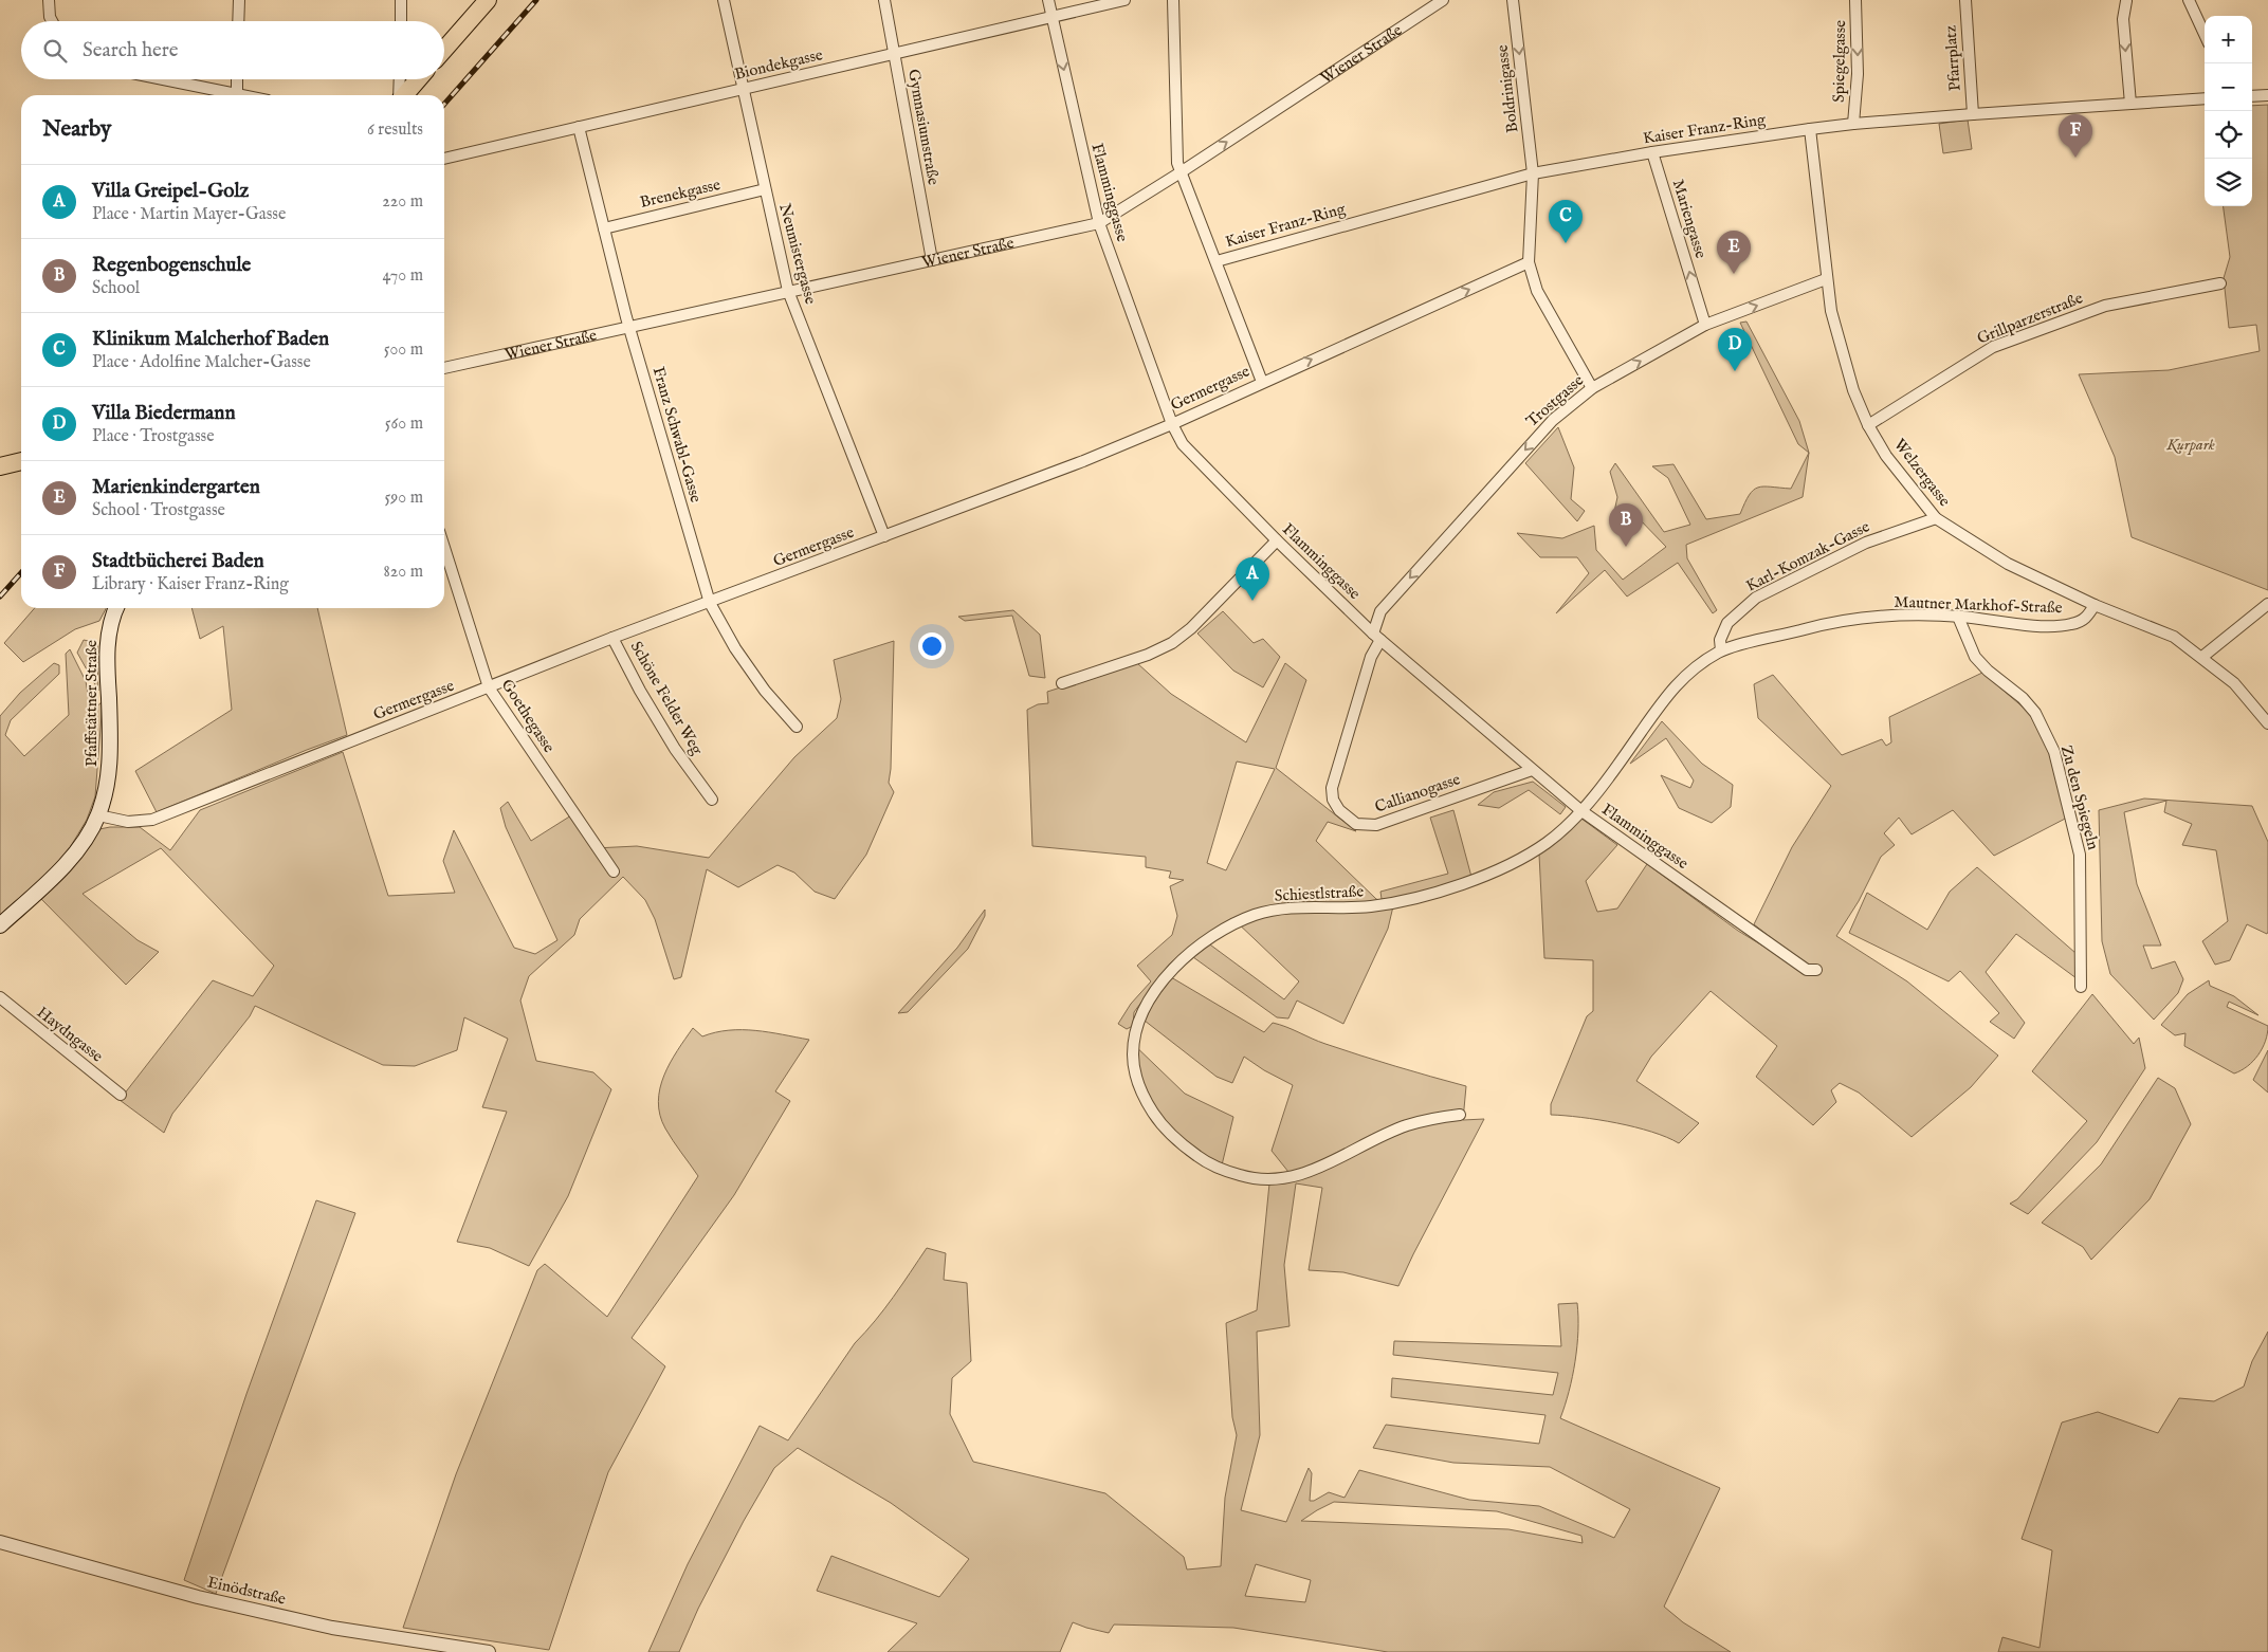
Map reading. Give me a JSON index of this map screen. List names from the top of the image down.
{
  "streets": {
    "main road": ["Pfaffstättner Straße"],
    "street": [
      "Wiener Straße",
      "Pfarrplatz",
      "Spiegelgasse",
      "Biondekgasse",
      "Boldrinigasse",
      "Gymnasiumstraße",
      "Kaiser Franz-Ring",
      "Flamminggasse",
      "Brenekgasse",
      "Mariengasse",
      "Neumistergasse",
      "Grillparzerstraße",
      "Germergasse",
      "Trostgasse",
      "Franz Schwabl-Gasse",
      "Welzergasse",
      "Karl-Komzak-Gasse",
      "Mautner Markhof-Straße",
      "Schöne Felder Weg",
      "Goethegasse",
      "Callianogasse",
      "Zu den Spiegeln",
      "Schiestlstraße",
      "Haydngasse",
      "Einödstraße"
    ]
  },
  "crossings": [
    ["Wiener Straße", "Gymnasiumstraße"],
    ["Wiener Straße", "Flamminggasse"],
    ["Wiener Straße", "Neumistergasse"],
    ["Wiener Straße", "Franz Schwabl-Gasse"],
    ["Pfarrplatz", "Kaiser Franz-Ring"],
    ["Spiegelgasse", "Kaiser Franz-Ring"],
    ["Biondekgasse", "Gymnasiumstraße"],
    ["Biondekgasse", "Flamminggasse"],
    ["Biondekgasse", "Neumistergasse"],
    ["Biondekgasse", "Franz Schwabl-Gasse"],
    ["Boldrinigasse", "Kaiser Franz-Ring"],
    ["Boldrinigasse", "Germergasse"],
    ["Boldrinigasse", "Trostgasse"],
    ["Kaiser Franz-Ring", "Mariengasse"],
    ["Kaiser Franz-Ring", "Welzergasse"],
    ["Flamminggasse", "Germergasse"],
    ["Flamminggasse", "Trostgasse"],
    ["Flamminggasse", "Mautner Markhof-Straße"],
    ["Flamminggasse", "Callianogasse"],
    ["Flamminggasse", "Schiestlstraße"],
    ["Brenekgasse", "Neumistergasse"],
    ["Brenekgasse", "Franz Schwabl-Gasse"],
    ["Mariengasse", "Trostgasse"],
    ["Neumistergasse", "Germergasse"],
    ["Grillparzerstraße", "Welzergasse"],
    ["Germergasse", "Franz Schwabl-Gasse"],
    ["Germergasse", "Schöne Felder Weg"],
    ["Germergasse", "Pfaffstättner Straße"],
    ["Germergasse", "Goethegasse"],
    ["Trostgasse", "Welzergasse"],
    ["Trostgasse", "Callianogasse"],
    ["Welzergasse", "Karl-Komzak-Gasse"],
    ["Welzergasse", "Mautner Markhof-Straße"],
    ["Karl-Komzak-Gasse", "Mautner Markhof-Straße"],
    ["Mautner Markhof-Straße", "Zu den Spiegeln"],
    ["Mautner Markhof-Straße", "Schiestlstraße"]
  ],
  "one_way": ["Spiegelgasse", "Boldrinigasse", "Mariengasse"],
  "parks": ["Kurpark"],
  "page": {
    "map_buttons": ["+", "−"],
    "search": "Search here",
    "heading": ["Nearby", "6 results"],
    "pins": [
      "F",
      "C",
      "E",
      "D",
      "B",
      "A"
    ],
    "list": [
      {
        "mark": "A",
        "name": "Villa Greipel-Golz",
        "note": "Place · Martin Mayer-Gasse",
        "value": "220 m"
      },
      {
        "mark": "B",
        "name": "Regenbogenschule",
        "note": "School",
        "value": "470 m"
      },
      {
        "mark": "C",
        "name": "Klinikum Malcherhof Baden",
        "note": "Place · Adolfine Malcher-Gasse",
        "value": "500 m"
      },
      {
        "mark": "D",
        "name": "Villa Biedermann",
        "note": "Place · Trostgasse",
        "value": "560 m"
      },
      {
        "mark": "E",
        "name": "Marienkindergarten",
        "note": "School · Trostgasse",
        "value": "590 m"
      },
      {
        "mark": "F",
        "name": "Stadtbücherei Baden",
        "note": "Library · Kaiser Franz-Ring",
        "value": "820 m"
      }
    ]
  }
}
